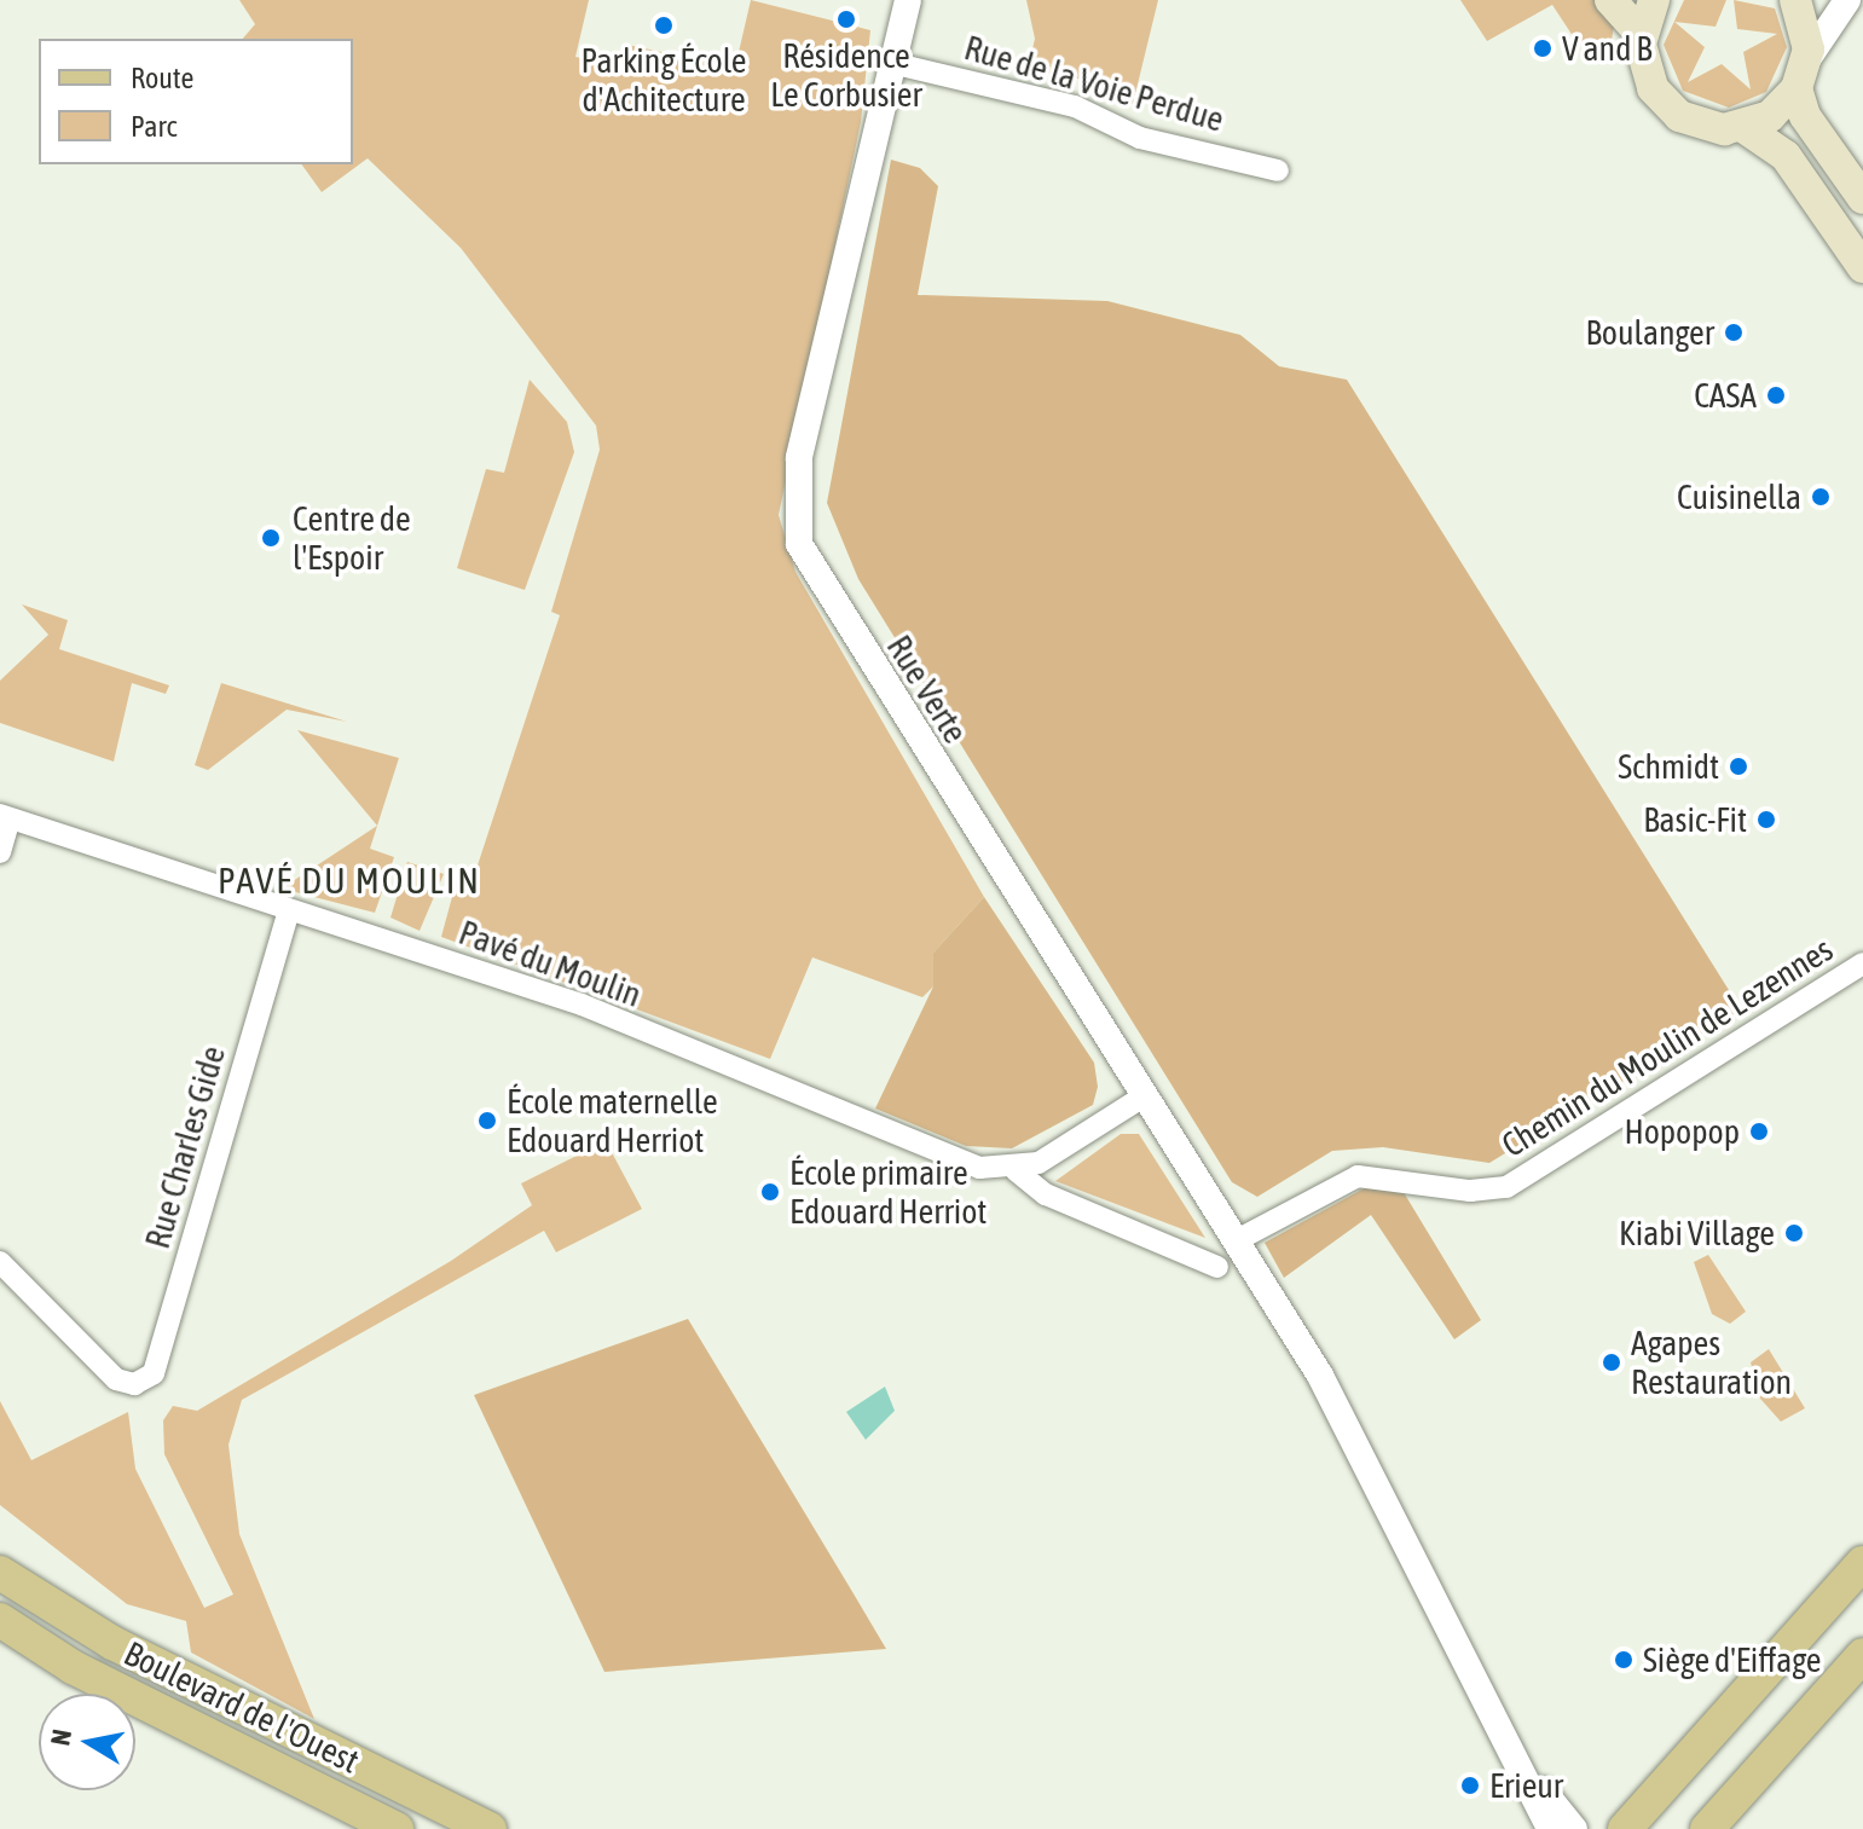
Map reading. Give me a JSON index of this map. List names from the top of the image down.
{
  "streets": {
    "main road": ["Boulevard de l'Ouest"],
    "street": [
      "Rue de la Voie Perdue",
      "Rue Verte",
      "Pavé du Moulin",
      "Chemin du Moulin de Lezennes",
      "Rue Charles Gide"
    ]
  },
  "crossings": [
    ["Rue de la Voie Perdue", "Rue Verte"],
    ["Rue Verte", "Chemin du Moulin de Lezennes"],
    ["Pavé du Moulin", "Rue Charles Gide"]
  ],
  "districts": ["PAVÉ DU MOULIN"],
  "places": [
    "Résidence Le Corbusier",
    "Parking École d'Achitecture",
    "V and B",
    "Boulanger",
    "CASA",
    "Cuisinella",
    "Centre de l'Espoir",
    "Schmidt",
    "Basic-Fit",
    "École maternelle Edouard Herriot",
    "Hopopop",
    "École primaire Edouard Herriot",
    "Kiabi Village",
    "Agapes Restauration",
    "Siège d'Eiffage",
    "Erieur"
  ],
  "legend": ["Route", "Parc"],
  "north": "left"
}
